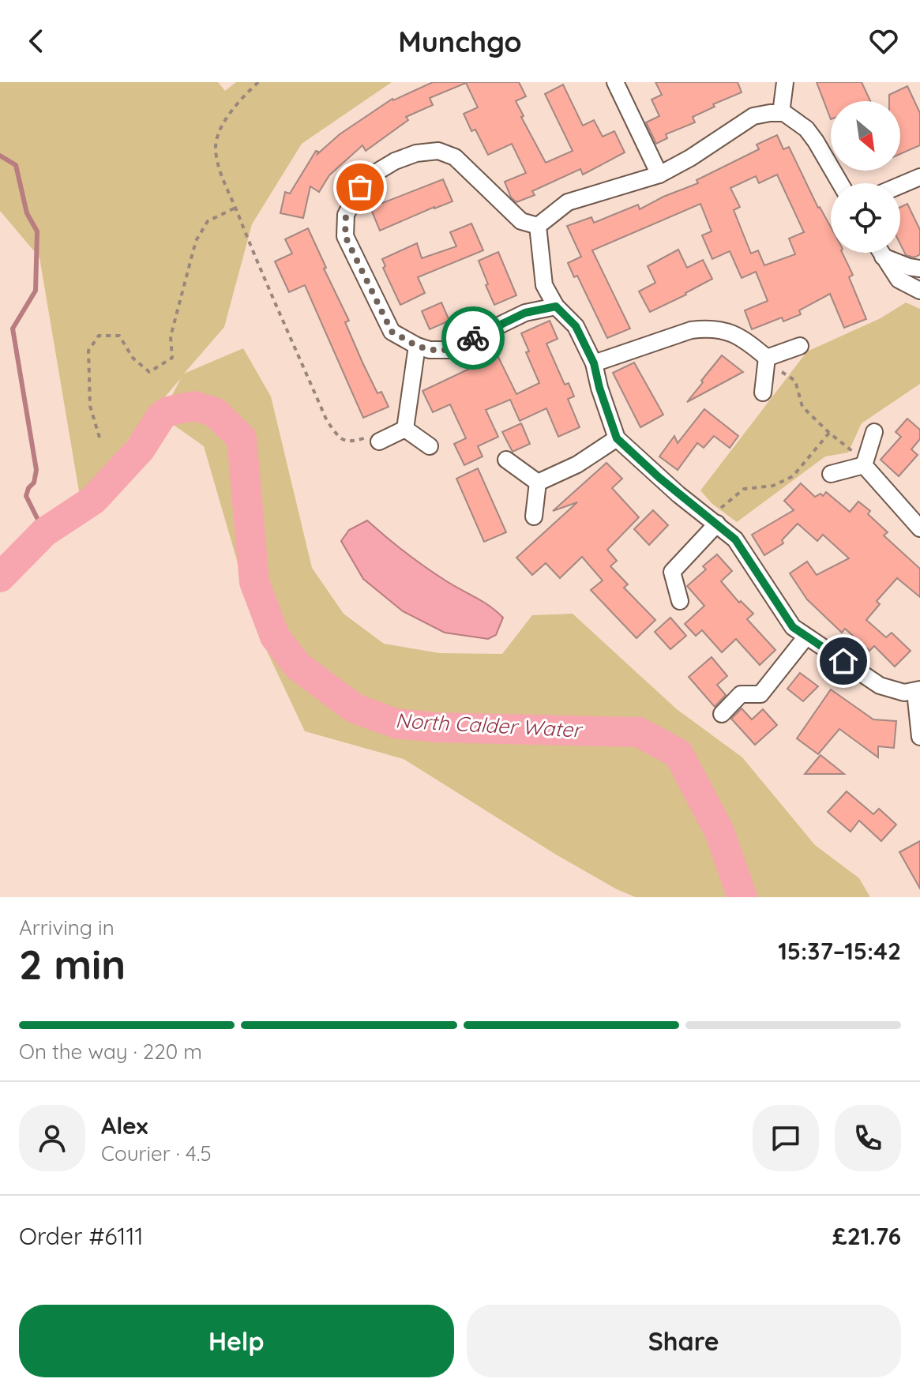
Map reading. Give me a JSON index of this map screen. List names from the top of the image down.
{
  "water": ["North Calder Water"],
  "north": "bottom right",
  "page": {
    "header": "Munchgo",
    "heading": ["2 min", "Arriving in", "15:37–15:42"],
    "panel": [
      "Alex",
      "Courier · 4.5",
      "Order #6111",
      "£21.76"
    ],
    "bar": "On the way · 220 m",
    "buttons": ["Help", "Share"]
  }
}
